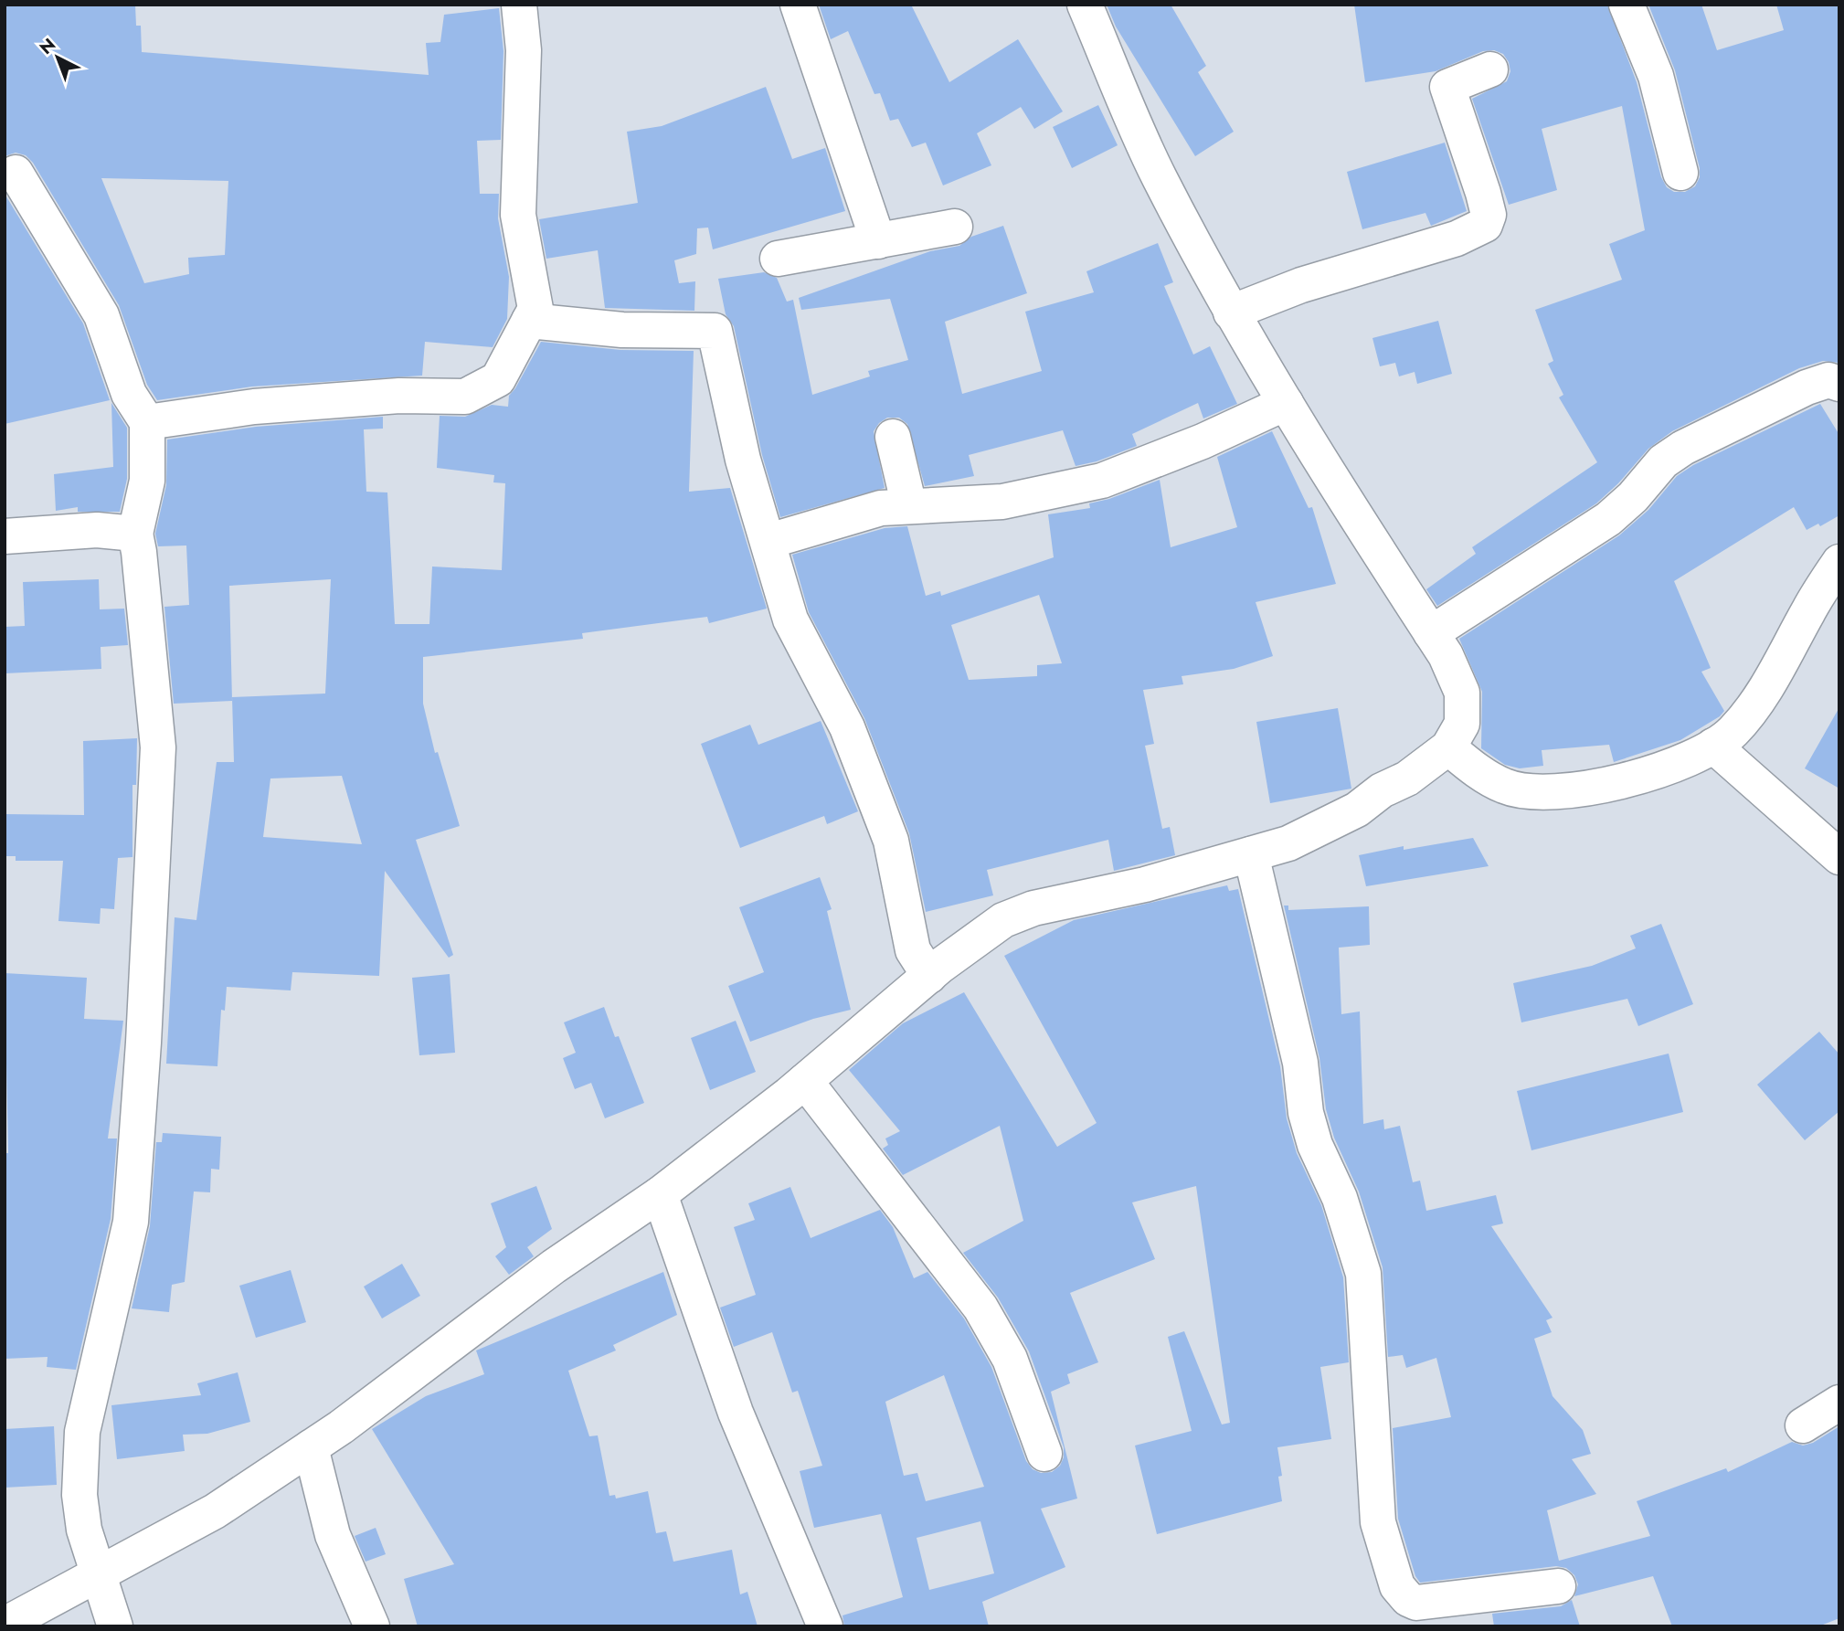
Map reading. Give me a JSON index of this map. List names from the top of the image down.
{
  "north": "top left"
}
